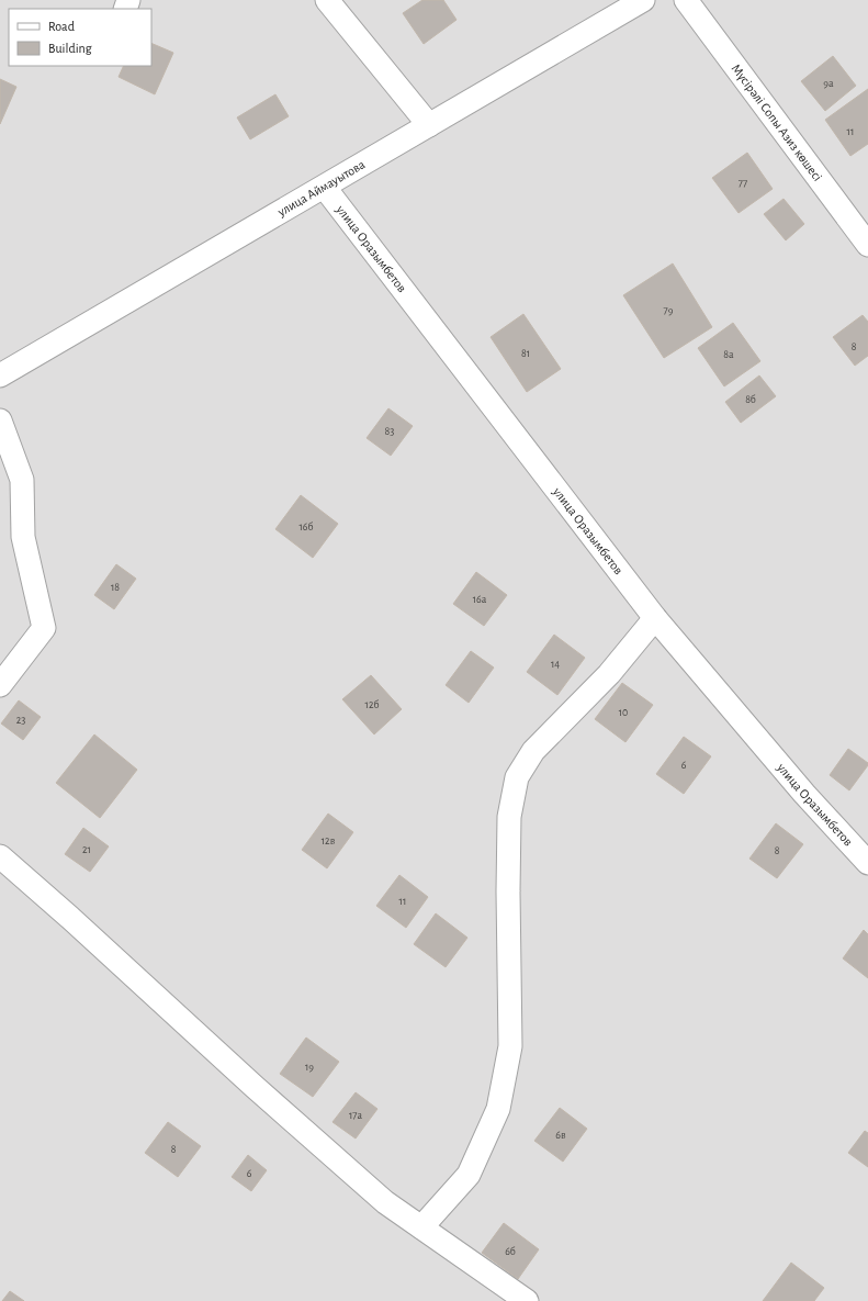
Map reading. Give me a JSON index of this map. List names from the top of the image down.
{
  "streets": {
    "street": ["Мүсірәлі Сопы Азиз көшесі", "улица Аймауытова", "улица Оразымбетов"]
  },
  "crossings": [
    ["улица Аймауытова", "улица Оразымбетов"]
  ],
  "house_numbers": [
    "9а",
    "11",
    "77",
    "79",
    "8",
    "81",
    "8а",
    "8б",
    "83",
    "16б",
    "18",
    "16а",
    "14",
    "12б",
    "10",
    "23",
    "6",
    "12в",
    "21",
    "8",
    "11",
    "19",
    "17а",
    "6в",
    "8",
    "6",
    "6б"
  ],
  "legend": ["Road", "Building"]
}
